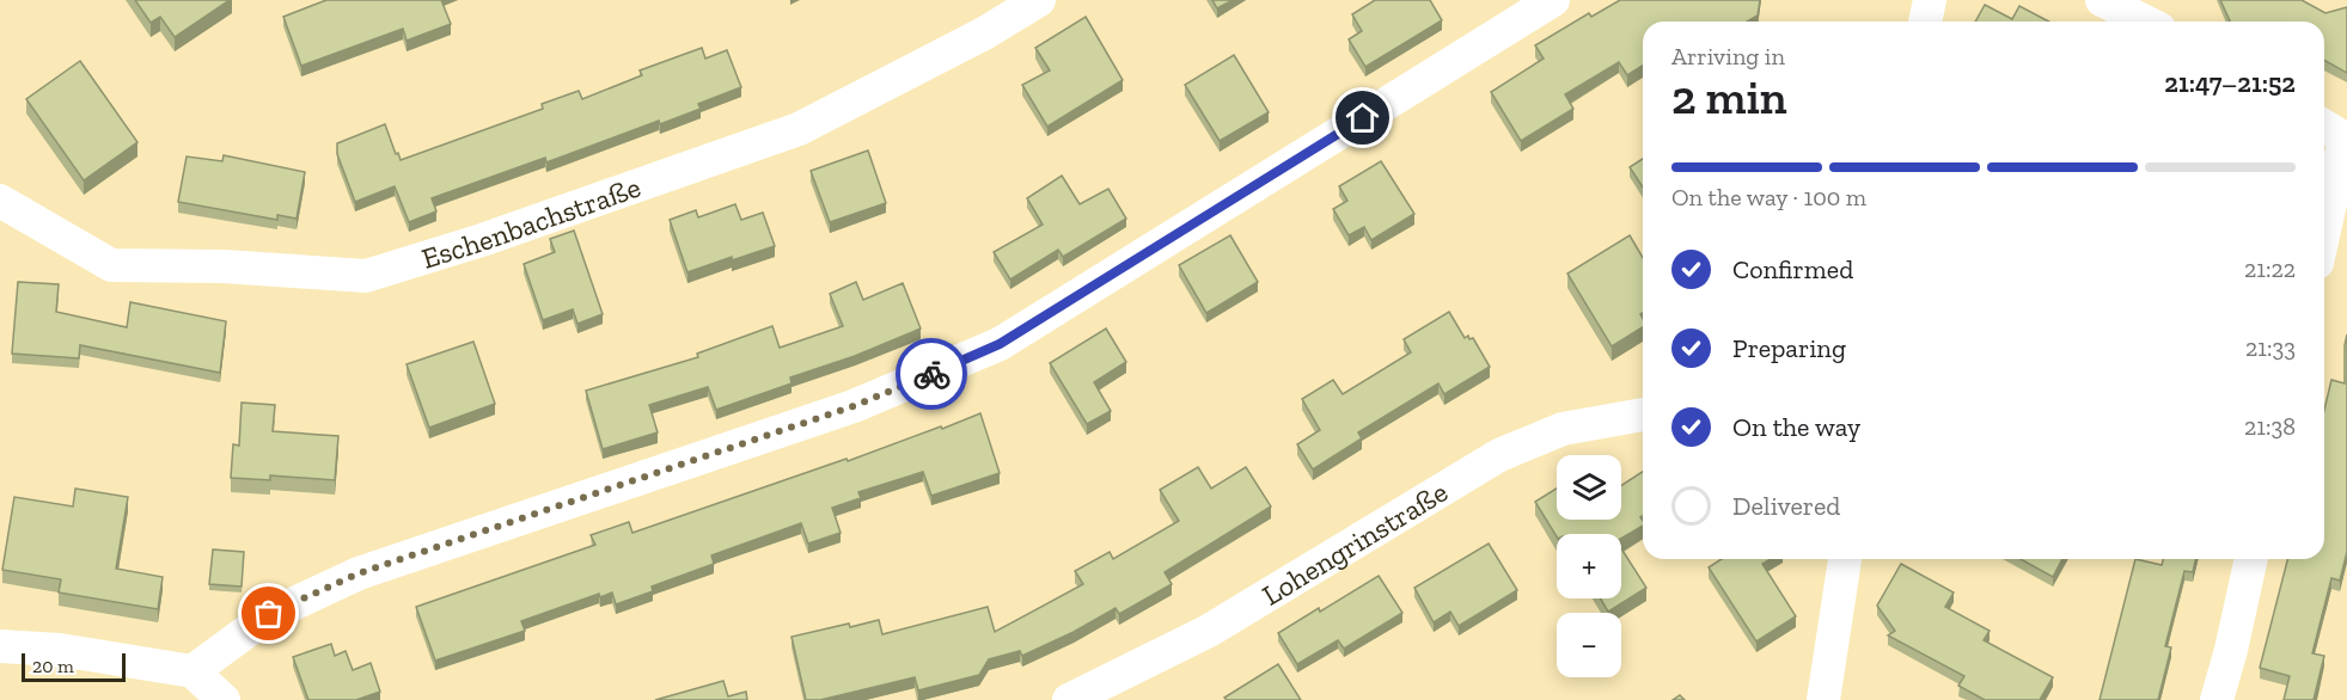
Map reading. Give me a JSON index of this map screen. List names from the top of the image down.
{
  "streets": {
    "street": ["Eschenbachstraße", "Lohengrinstraße"]
  },
  "scale_bar": "20 m",
  "page": {
    "heading": ["2 min", "Arriving in", "21:47–21:52"],
    "bar": "On the way · 100 m",
    "list": [
      ["Confirmed", "21:22"],
      ["Preparing", "21:33"],
      ["On the way", "21:38"],
      "Delivered"
    ],
    "map_buttons": ["+", "−"],
    "scale": "20 m"
  }
}
